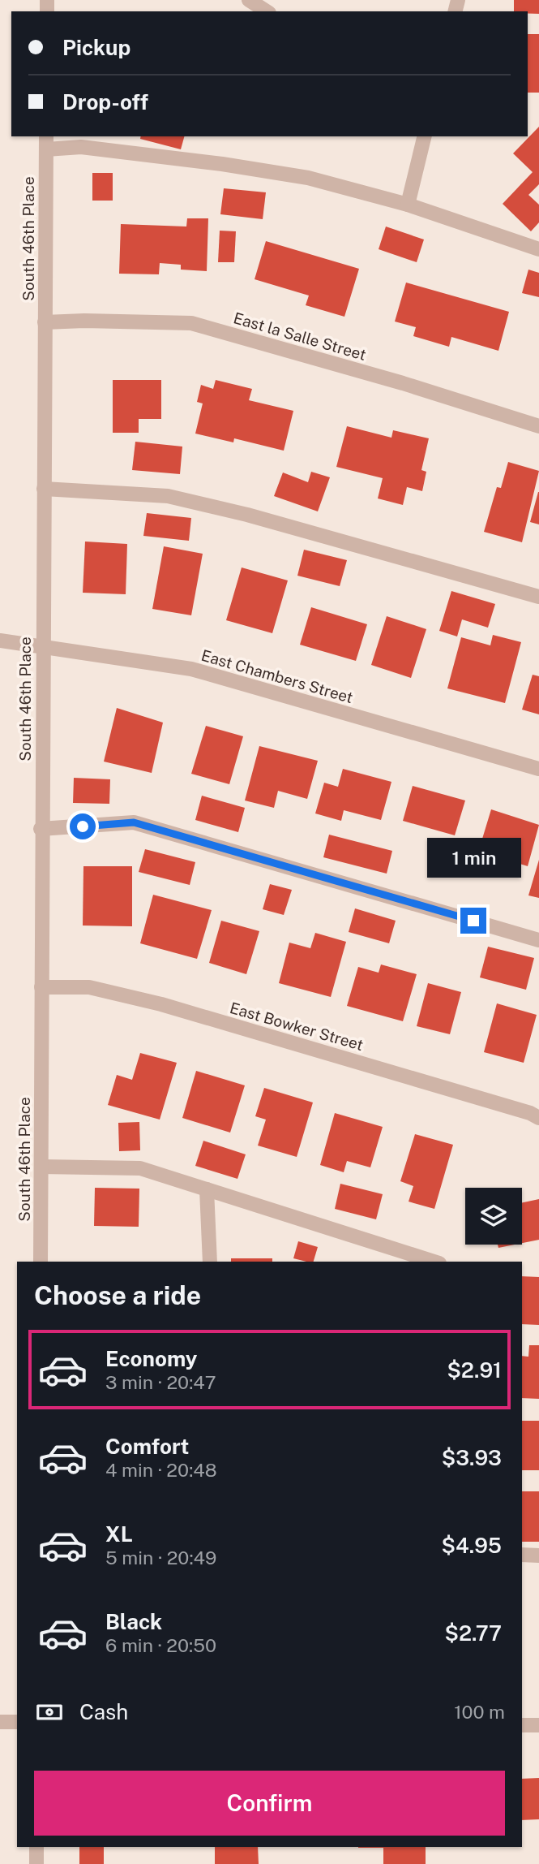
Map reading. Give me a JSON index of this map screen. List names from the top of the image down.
{
  "streets": {
    "street": [
      "South 46th Place",
      "East la Salle Street",
      "East Chambers Street",
      "East Bowker Street"
    ]
  },
  "crossings": [
    ["South 46th Place", "East la Salle Street"],
    ["South 46th Place", "East Chambers Street"],
    ["South 46th Place", "East Bowker Street"]
  ],
  "page": {
    "banner": ["Pickup", "Drop-off"],
    "bubble": "1 min",
    "heading": "Choose a ride",
    "list": [
      {
        "name": "Economy",
        "note": "3 min · 20:47",
        "value": "$2.91"
      },
      {
        "name": "Comfort",
        "note": "4 min · 20:48",
        "value": "$3.93"
      },
      {
        "name": "XL",
        "note": "5 min · 20:49",
        "value": "$4.95"
      },
      {
        "name": "Black",
        "note": "6 min · 20:50",
        "value": "$2.77"
      }
    ],
    "pay": ["Cash", "100 m"],
    "buttons": "Confirm"
  }
}
